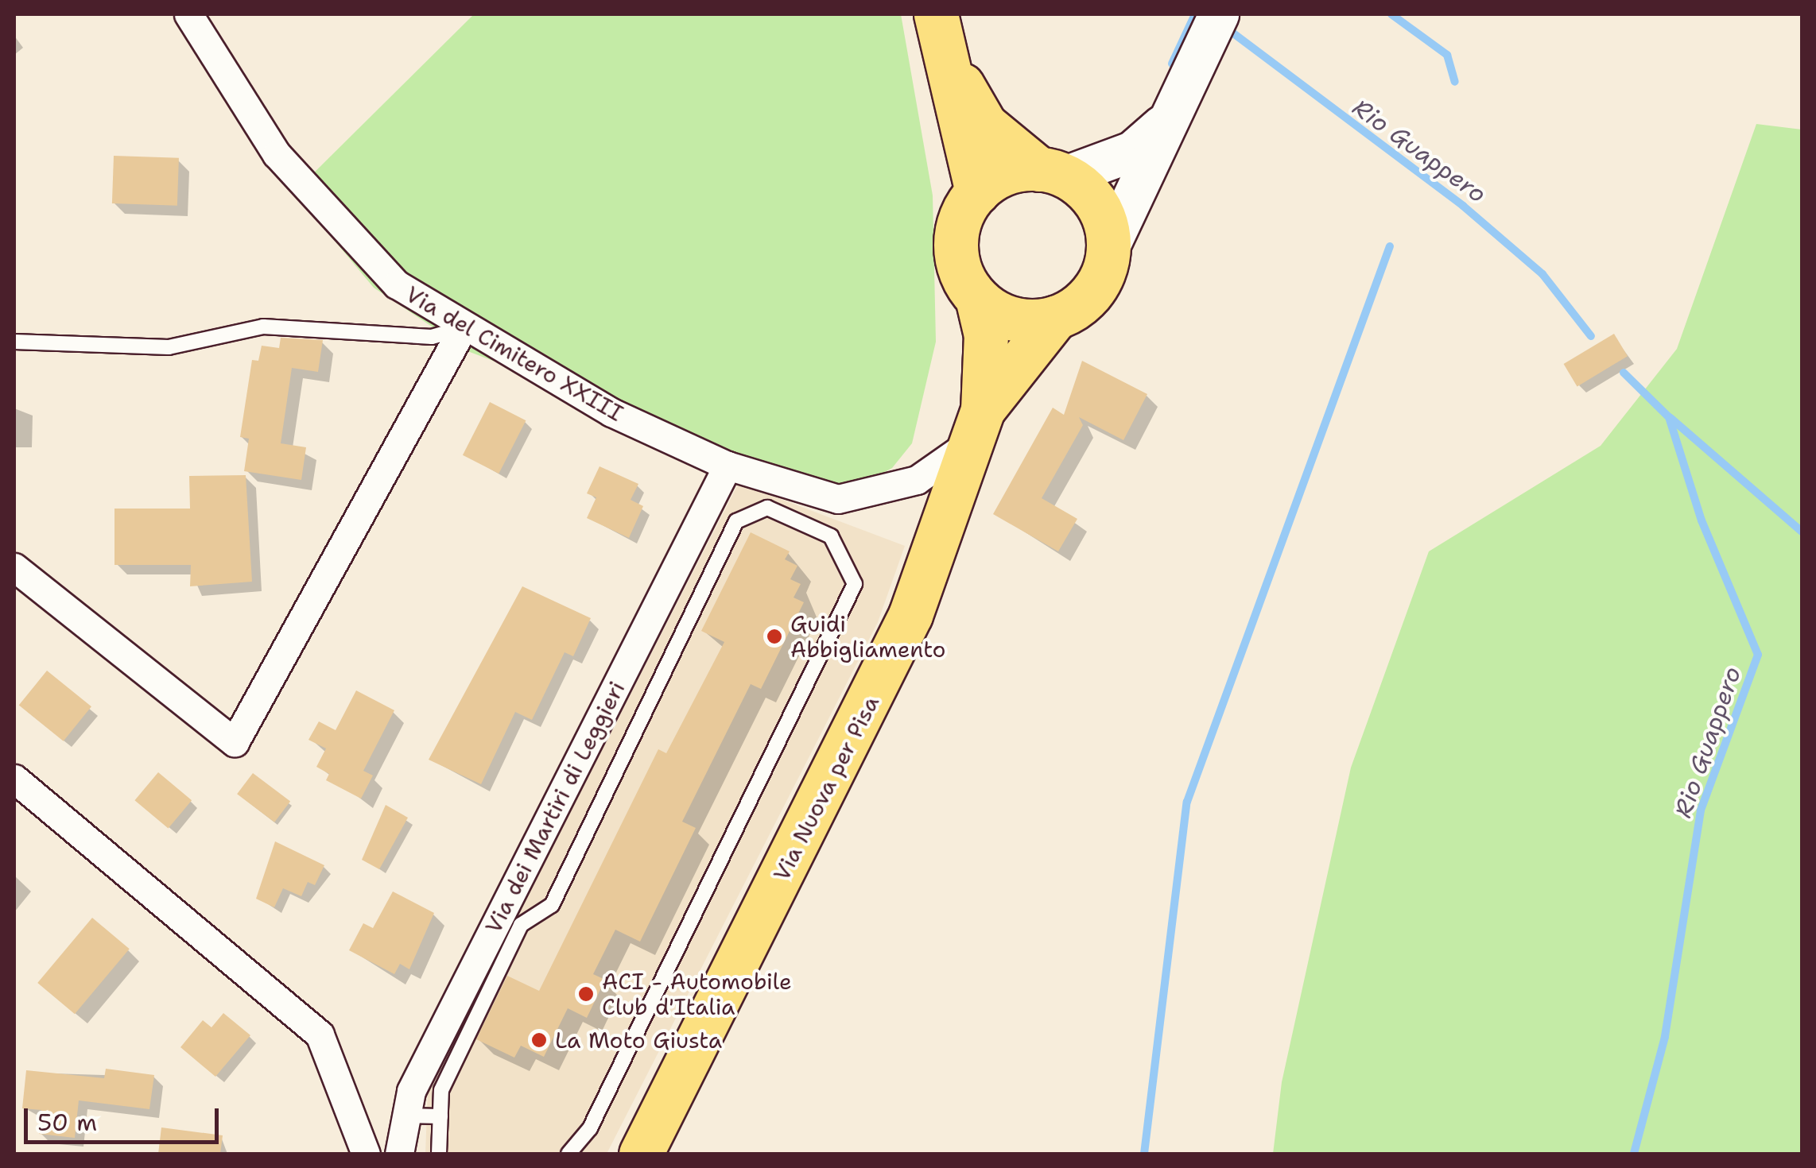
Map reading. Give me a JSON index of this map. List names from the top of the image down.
{
  "streets": {
    "main road": ["Via Nuova per Pisa"],
    "street": ["Via del Cimitero XXIII", "Via dei Martiri di Leggieri"]
  },
  "crossings": [
    ["Via del Cimitero XXIII", "Via Nuova per Pisa"],
    ["Via del Cimitero XXIII", "Via dei Martiri di Leggieri"]
  ],
  "water": ["Rio Guappero"],
  "places": ["Guidi Abbigliamento", "ACI - Automobile Club d'Italia", "La Moto Giusta"],
  "scale_bar": "50 m"
}
